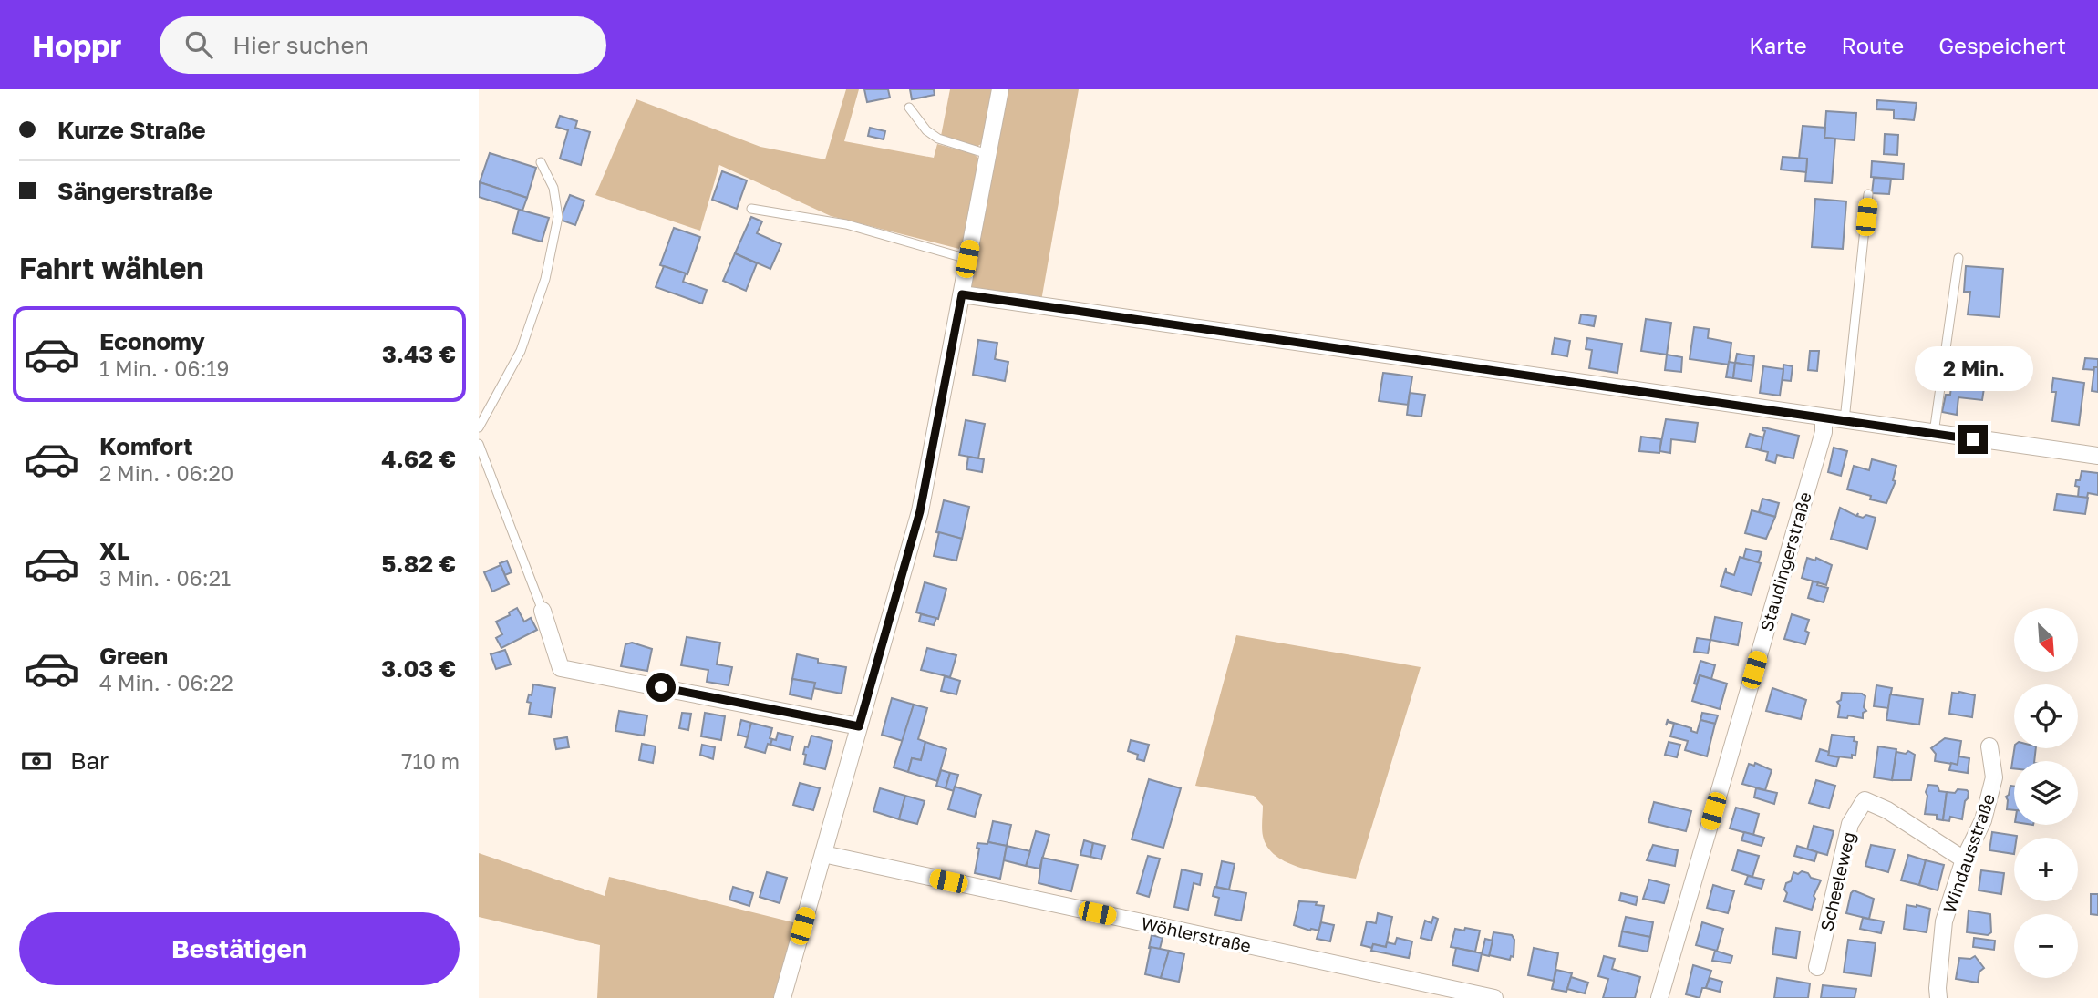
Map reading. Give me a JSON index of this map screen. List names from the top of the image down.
{
  "streets": {
    "street": [
      "Staudingerstraße",
      "Windausstraße",
      "Scheeleweg",
      "Wöhlerstraße"
    ]
  },
  "crossings": [
    ["Windausstraße", "Scheeleweg"]
  ],
  "north": "bottom right",
  "page": {
    "header": "Hoppr",
    "search": "Hier suchen",
    "nav": ["Karte", "Route", "Gespeichert"],
    "banner": ["Kurze Straße", "Sängerstraße"],
    "heading": "Fahrt wählen",
    "list": [
      {
        "name": "Economy",
        "note": "1 Min. · 06:19",
        "value": "3.43 €"
      },
      {
        "name": "Komfort",
        "note": "2 Min. · 06:20",
        "value": "4.62 €"
      },
      {
        "name": "XL",
        "note": "3 Min. · 06:21",
        "value": "5.82 €"
      },
      {
        "name": "Green",
        "note": "4 Min. · 06:22",
        "value": "3.03 €"
      }
    ],
    "bubble": "2 Min.",
    "map_buttons": ["+", "−"],
    "pay": ["Bar", "710 m"],
    "buttons": "Bestätigen"
  }
}
